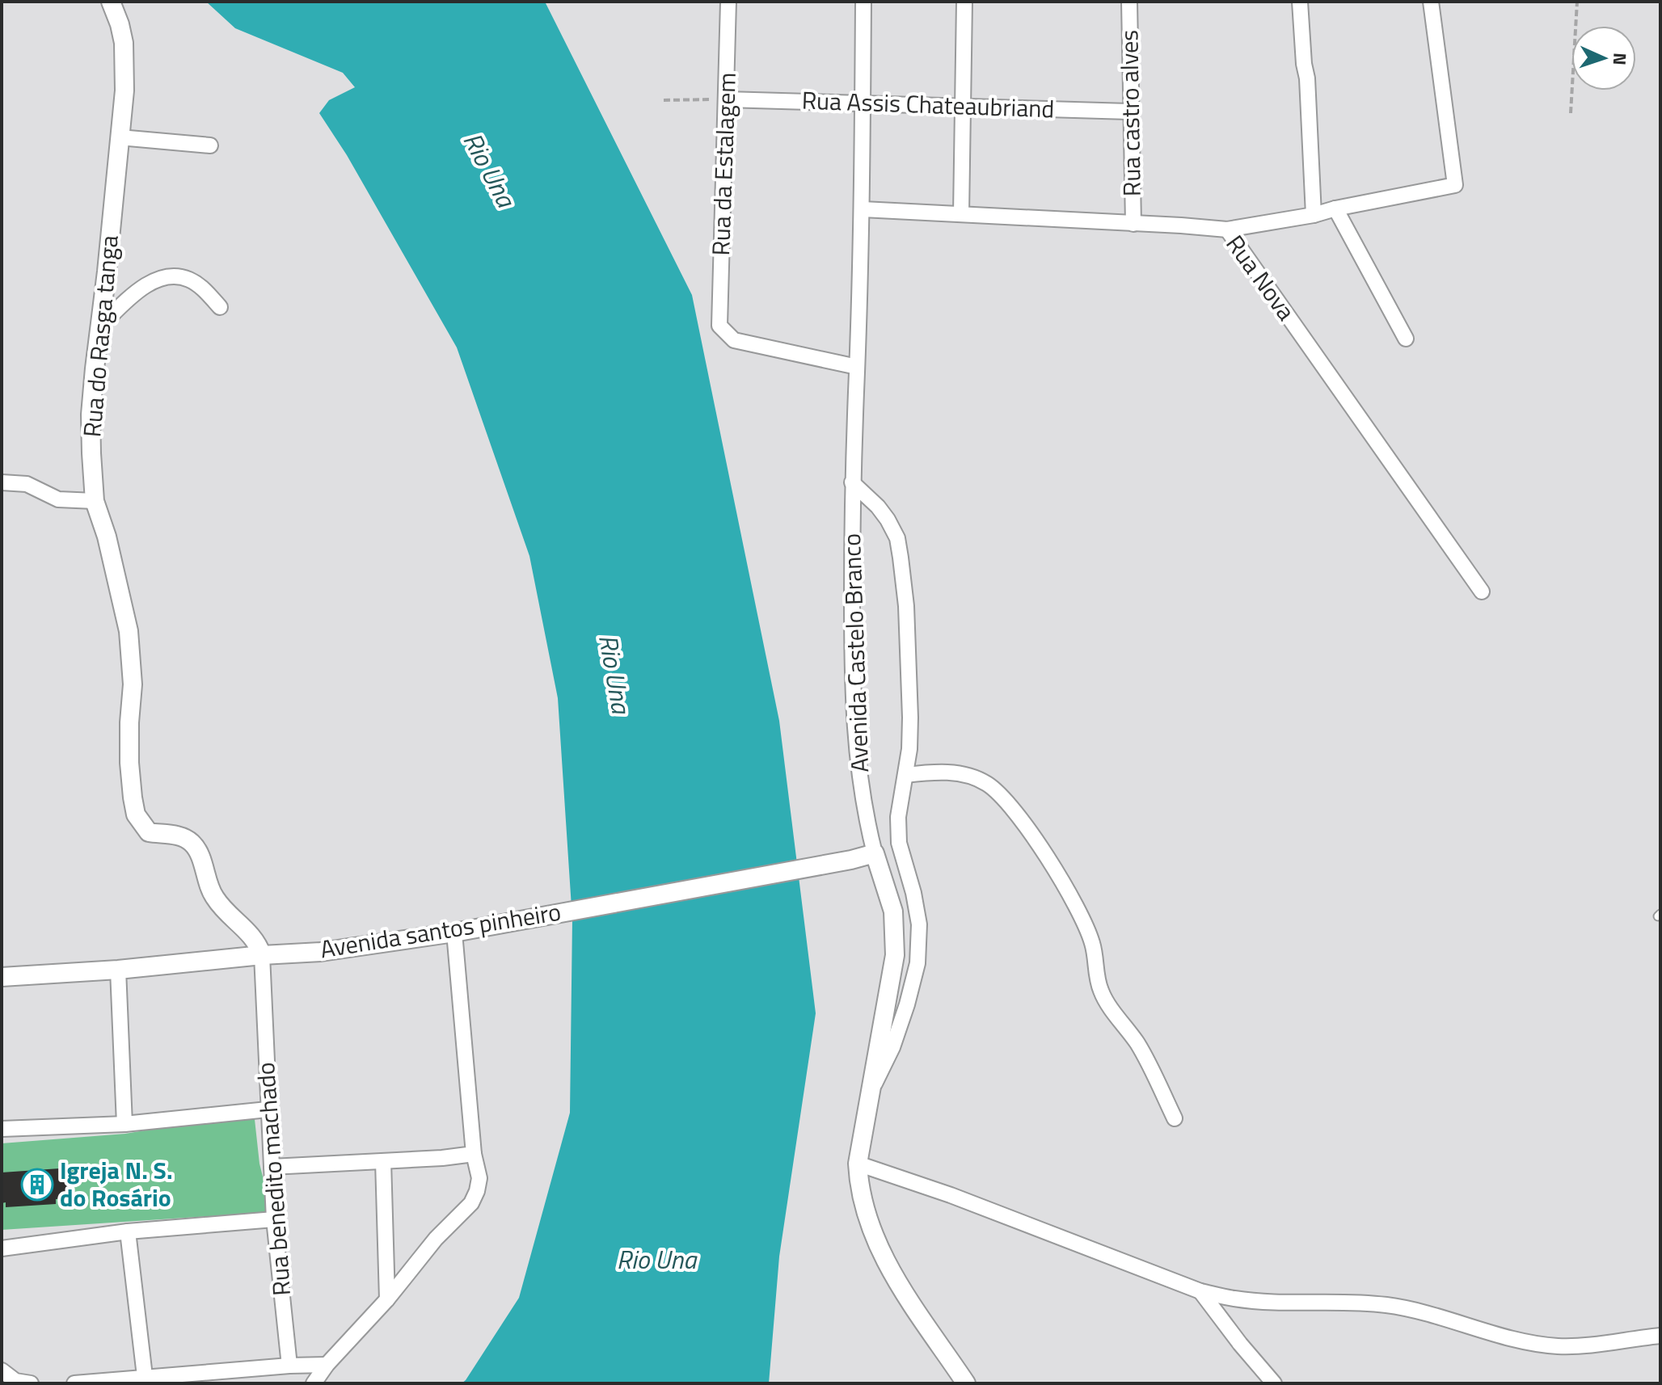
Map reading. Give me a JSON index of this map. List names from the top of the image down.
{
  "streets": {
    "street": [
      "Rua Assis Chateaubriand",
      "Rua castro alves",
      "Rua da Estalagem",
      "Rua Nova",
      "Rua do Rasga tanga",
      "Avenida Castelo Branco",
      "Avenida santos pinheiro",
      "Rua benedito machado"
    ]
  },
  "crossings": [
    ["Rua Assis Chateaubriand", "Rua castro alves"],
    ["Rua Assis Chateaubriand", "Rua da Estalagem"],
    ["Rua Assis Chateaubriand", "Avenida Castelo Branco"],
    ["Rua castro alves", "Rua Nova"],
    ["Rua da Estalagem", "Avenida Castelo Branco"],
    ["Rua Nova", "Avenida Castelo Branco"],
    ["Rua do Rasga tanga", "Avenida santos pinheiro"],
    ["Rua do Rasga tanga", "Rua benedito machado"],
    ["Avenida Castelo Branco", "Avenida santos pinheiro"],
    ["Avenida santos pinheiro", "Rua benedito machado"]
  ],
  "water": ["Rio Una"],
  "places": {
    "building": ["Igreja N. S. do Rosário"]
  },
  "north": "right"
}
